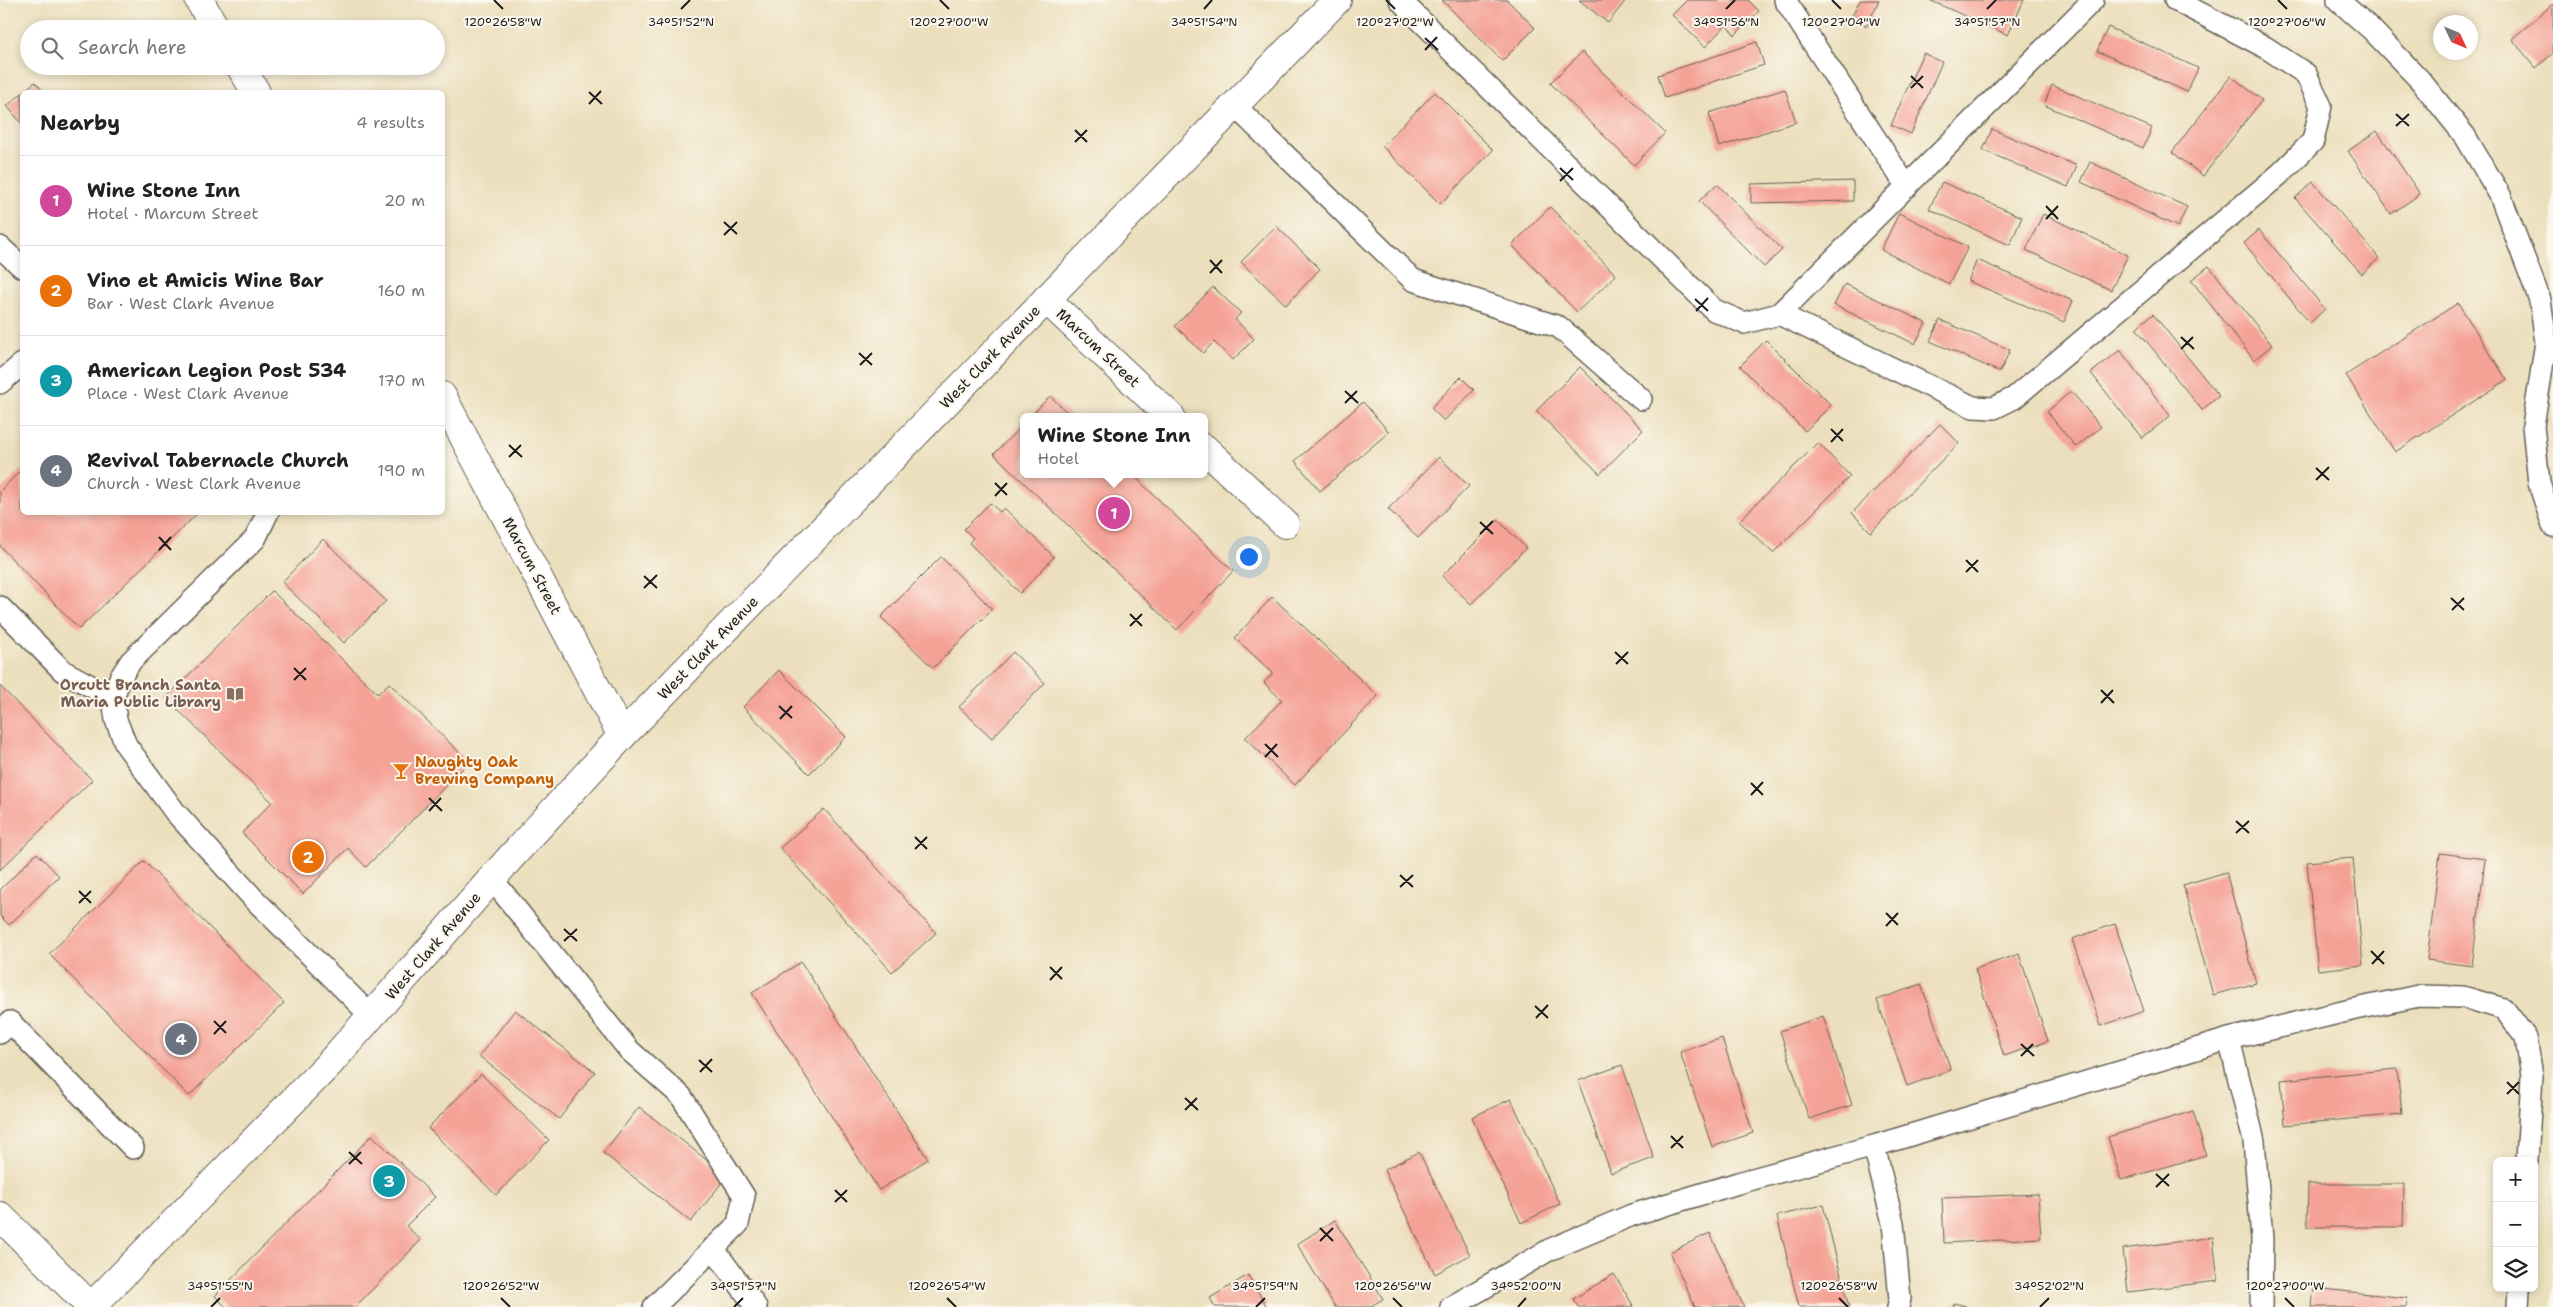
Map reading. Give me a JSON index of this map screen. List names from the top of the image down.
{
  "streets": {
    "main road": ["Marcum Street", "West Clark Avenue"]
  },
  "crossings": [
    ["Marcum Street", "West Clark Avenue"]
  ],
  "places": {
    "library": ["Orcutt Branch Santa Maria Public Library"],
    "bar": ["Naughty Oak Brewing Company"]
  },
  "north": "bottom right",
  "page": {
    "search": "Search here",
    "heading": ["Nearby", "4 results"],
    "list": [
      {
        "mark": "1",
        "name": "Wine Stone Inn",
        "note": "Hotel · Marcum Street",
        "value": "20 m"
      },
      {
        "mark": "2",
        "name": "Vino et Amicis Wine Bar",
        "note": "Bar · West Clark Avenue",
        "value": "160 m"
      },
      {
        "mark": "3",
        "name": "American Legion Post 534",
        "note": "Place · West Clark Avenue",
        "value": "170 m"
      },
      {
        "mark": "4",
        "name": "Revival Tabernacle Church",
        "note": "Church · West Clark Avenue",
        "value": "190 m"
      }
    ],
    "popup": ["Wine Stone Inn", "Hotel"],
    "pins": [
      "1",
      "2",
      "4",
      "3"
    ],
    "map_buttons": ["+", "−"]
  },
  "coordinates": [
    "120°26'58\"W",
    "120°27'00\"W",
    "120°27'04\"W",
    "120°27'02\"W",
    "120°27'06\"W",
    "34°51'52\"N",
    "34°51'54\"N",
    "34°51'56\"N",
    "34°51'57\"N",
    "34°51'55\"N",
    "34°51'59\"N",
    "34°52'00\"N",
    "34°52'02\"N",
    "120°26'52\"W",
    "120°26'54\"W",
    "120°26'56\"W"
  ]
}
